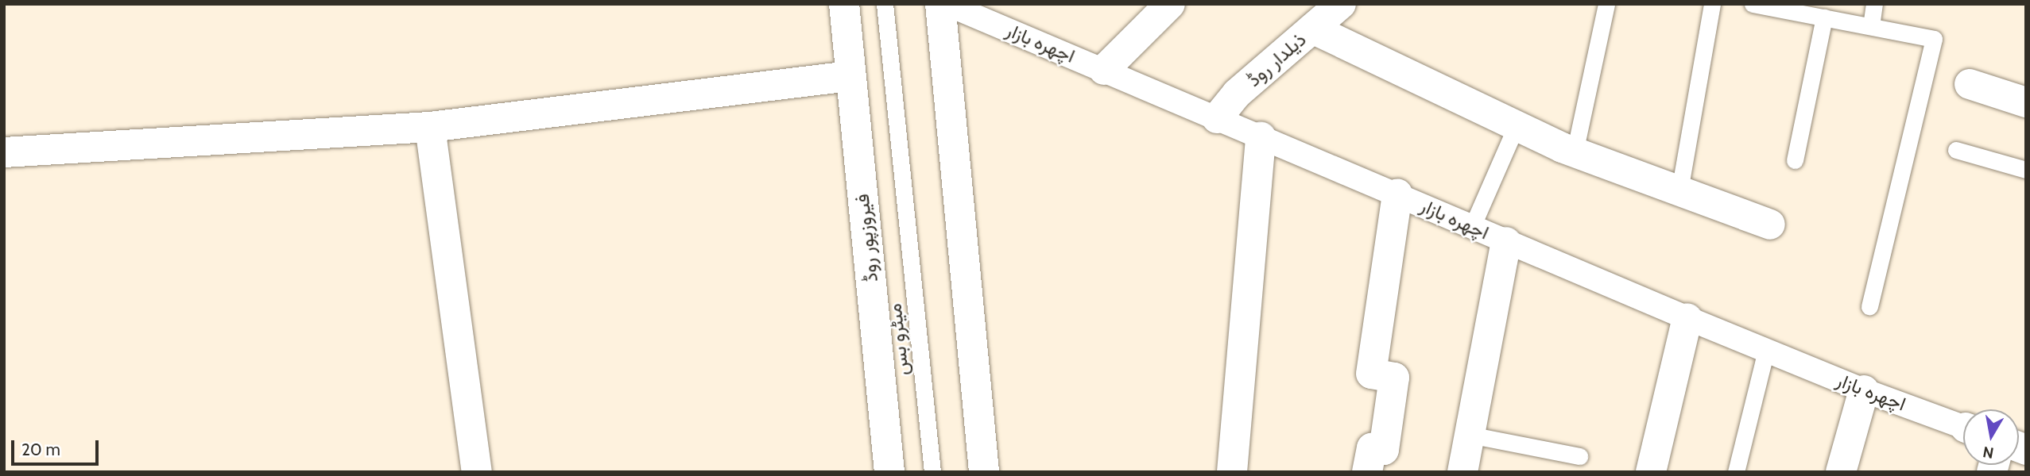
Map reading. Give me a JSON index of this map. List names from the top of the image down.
{
  "streets": {
    "street": ["اچھرہ بازار", "ذیلدار روڈ", "فیروزپور روڈ"],
    "lane": ["میٹرو بس"]
  },
  "crossings": [
    ["اچھرہ بازار", "ذیلدار روڈ"]
  ],
  "scale_bar": "20 m",
  "north": "bottom"
}
